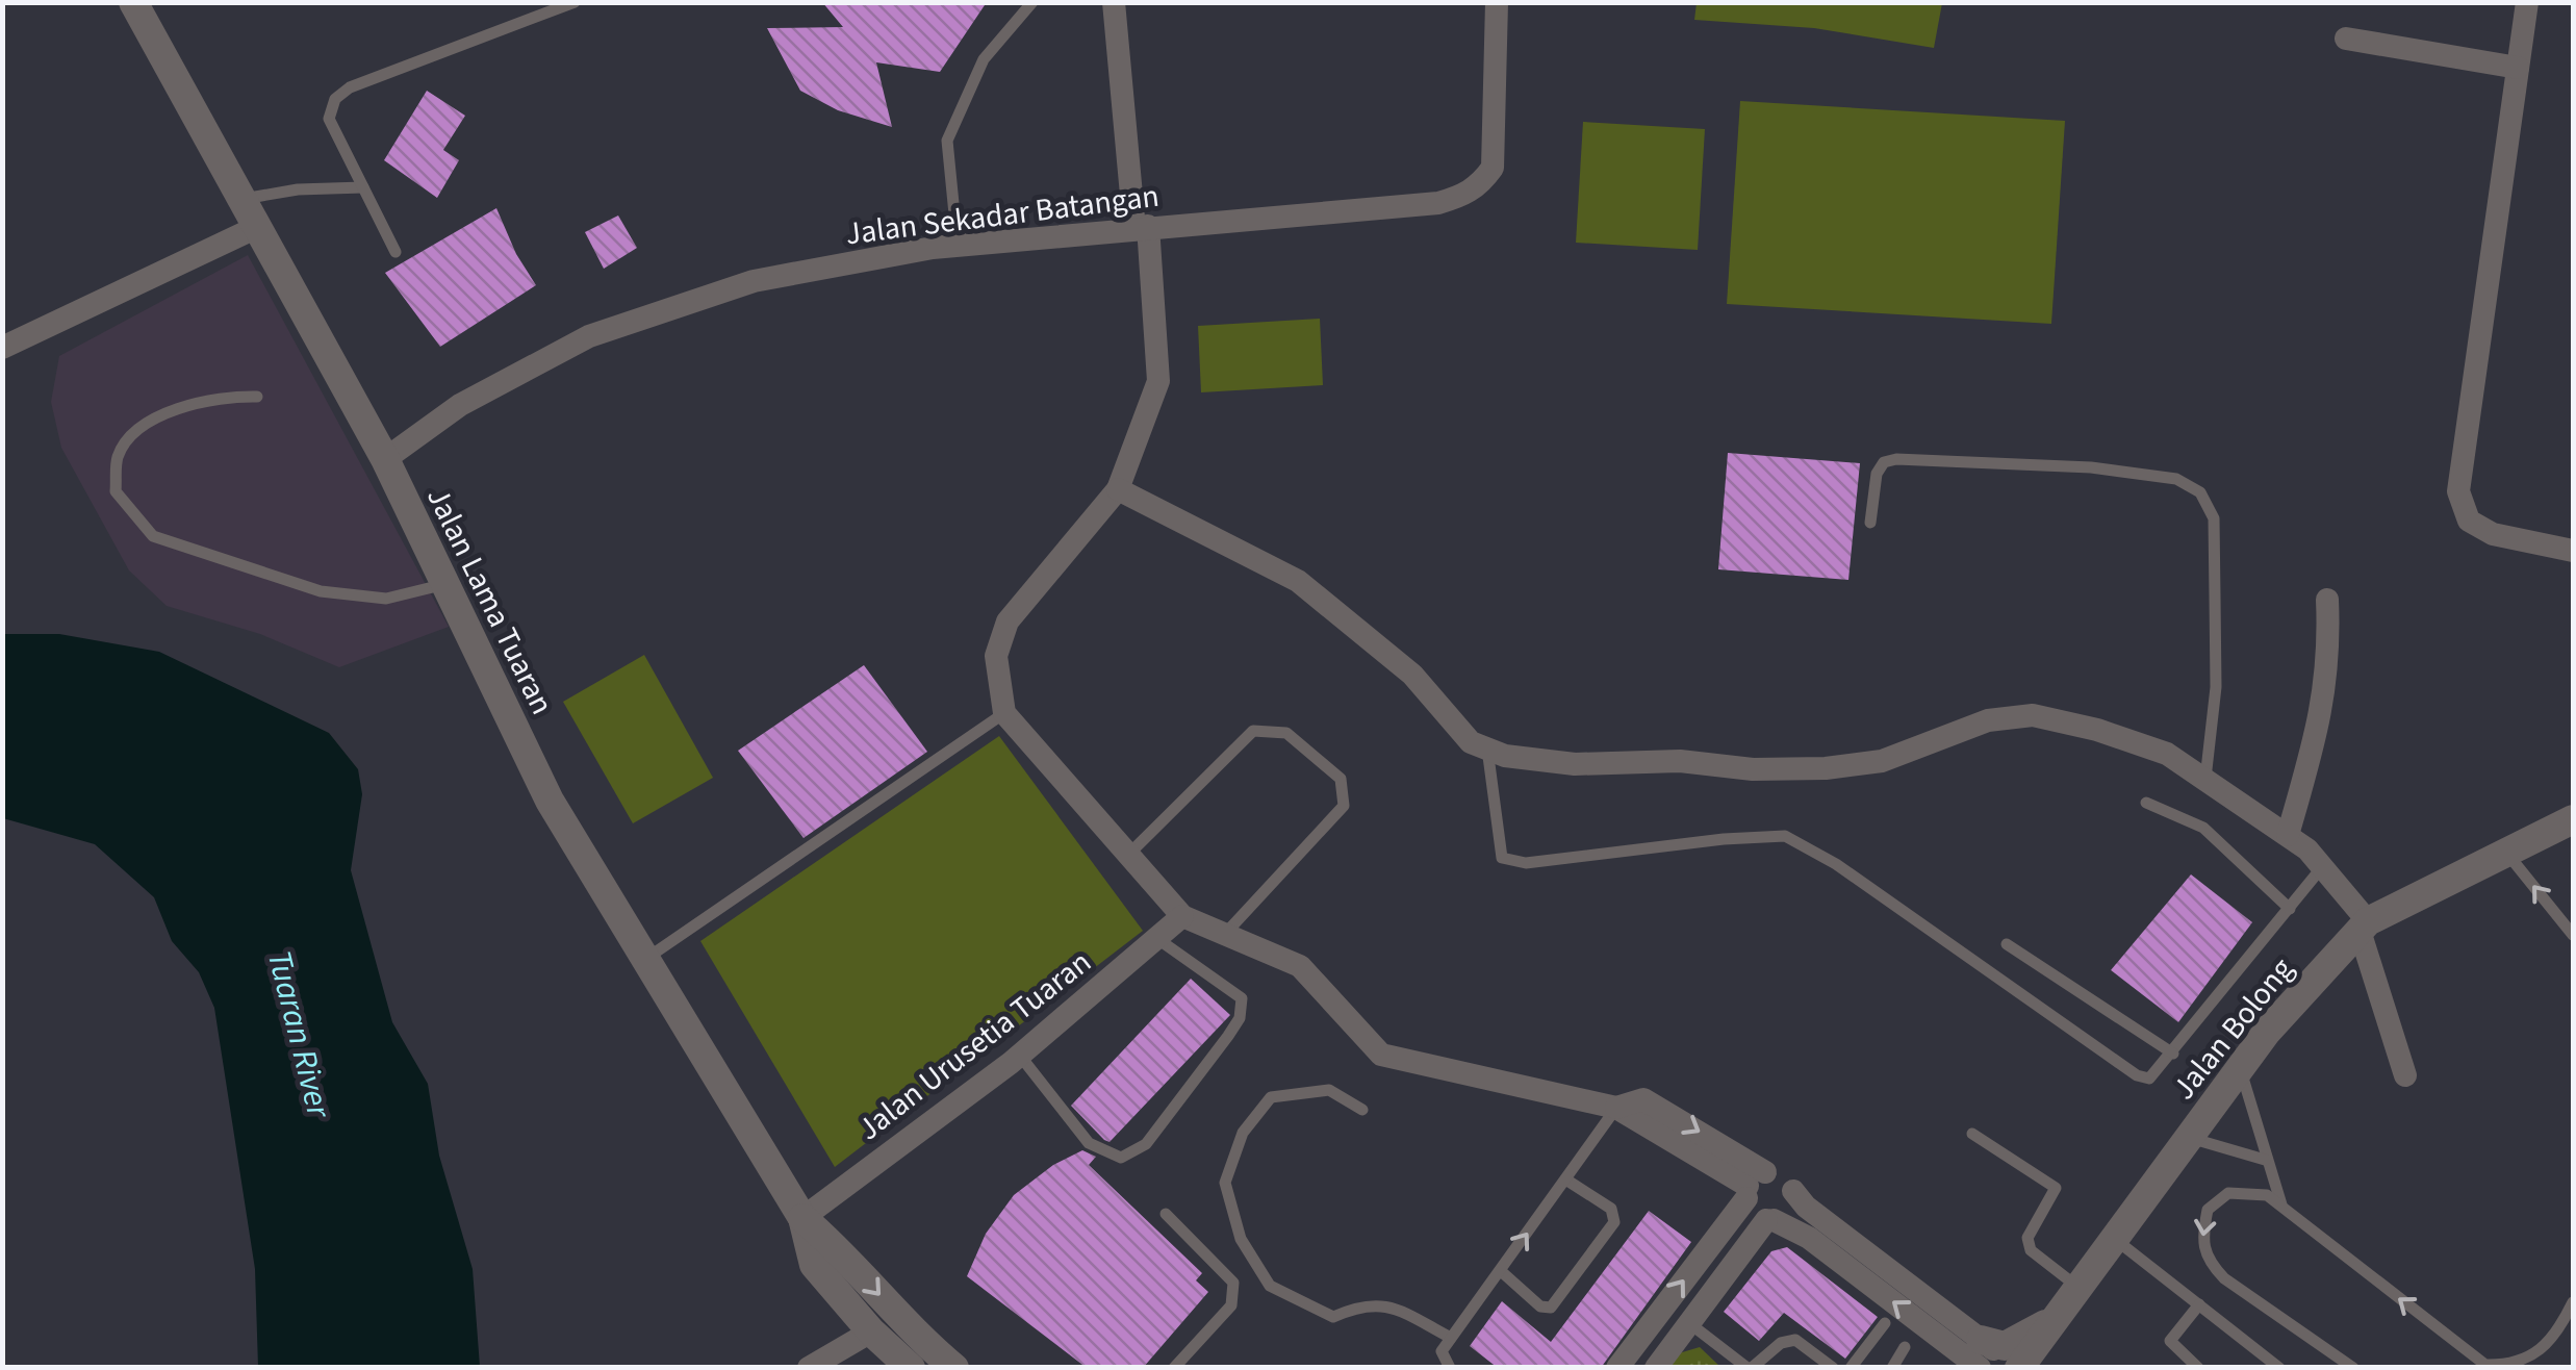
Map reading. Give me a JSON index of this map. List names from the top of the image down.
{
  "streets": {
    "street": [
      "Jalan Sekadar Batangan",
      "Jalan Lama Tuaran",
      "Jalan Bolong",
      "Jalan Urusetia Tuaran"
    ]
  },
  "crossings": [
    ["Jalan Sekadar Batangan", "Jalan Lama Tuaran"],
    ["Jalan Lama Tuaran", "Jalan Urusetia Tuaran"]
  ],
  "water": ["Tuaran River"]
}
